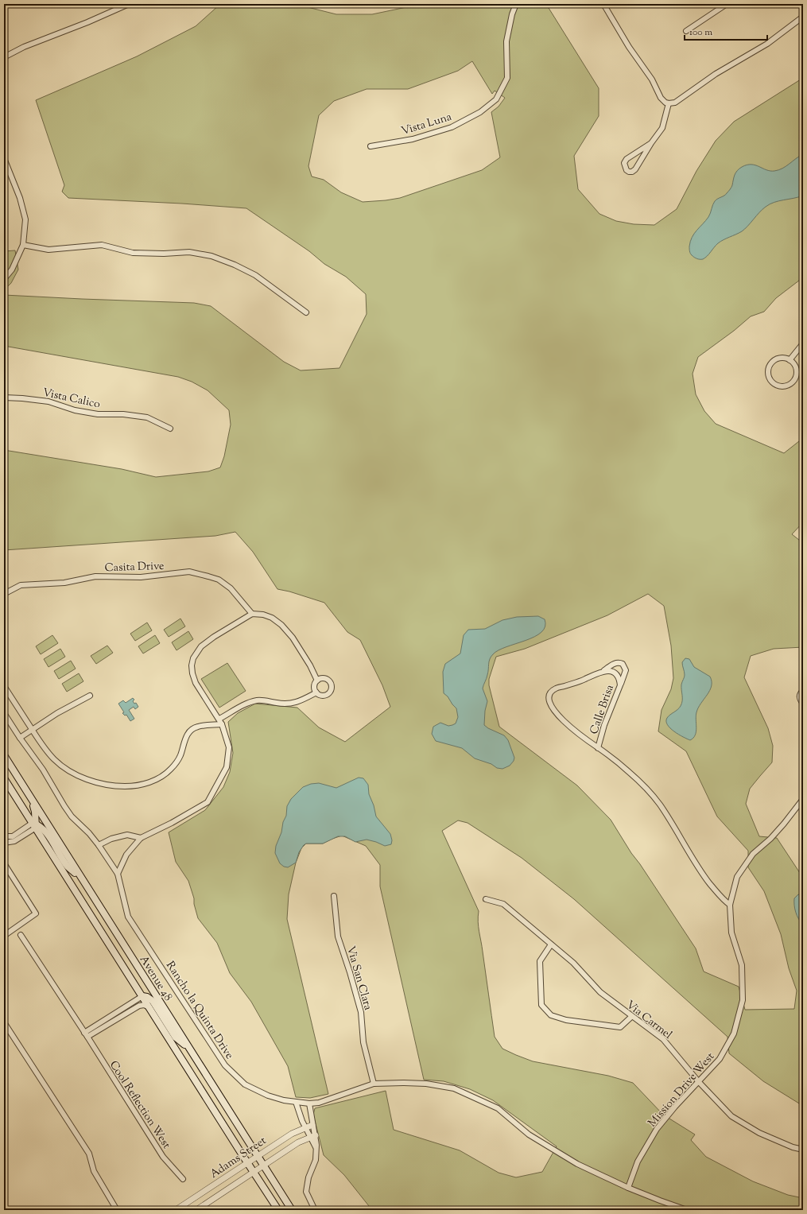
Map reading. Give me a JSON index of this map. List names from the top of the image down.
{
  "streets": {
    "main road": ["Avenue 48"],
    "street": [
      "Vista Luna",
      "Vista Calico",
      "Casita Drive",
      "Calle Brisa",
      "Via San Clara",
      "Rancho la Quinta Drive",
      "Via Carmel",
      "Mission Drive West",
      "Cool Reflection West",
      "Adams Street"
    ]
  },
  "crossings": [
    ["Calle Brisa", "Mission Drive West"],
    ["Avenue 48", "Adams Street"],
    ["Via San Clara", "Rancho la Quinta Drive"],
    ["Rancho la Quinta Drive", "Mission Drive West"],
    ["Via Carmel", "Mission Drive West"]
  ],
  "scale_bar": "100 m"
}
